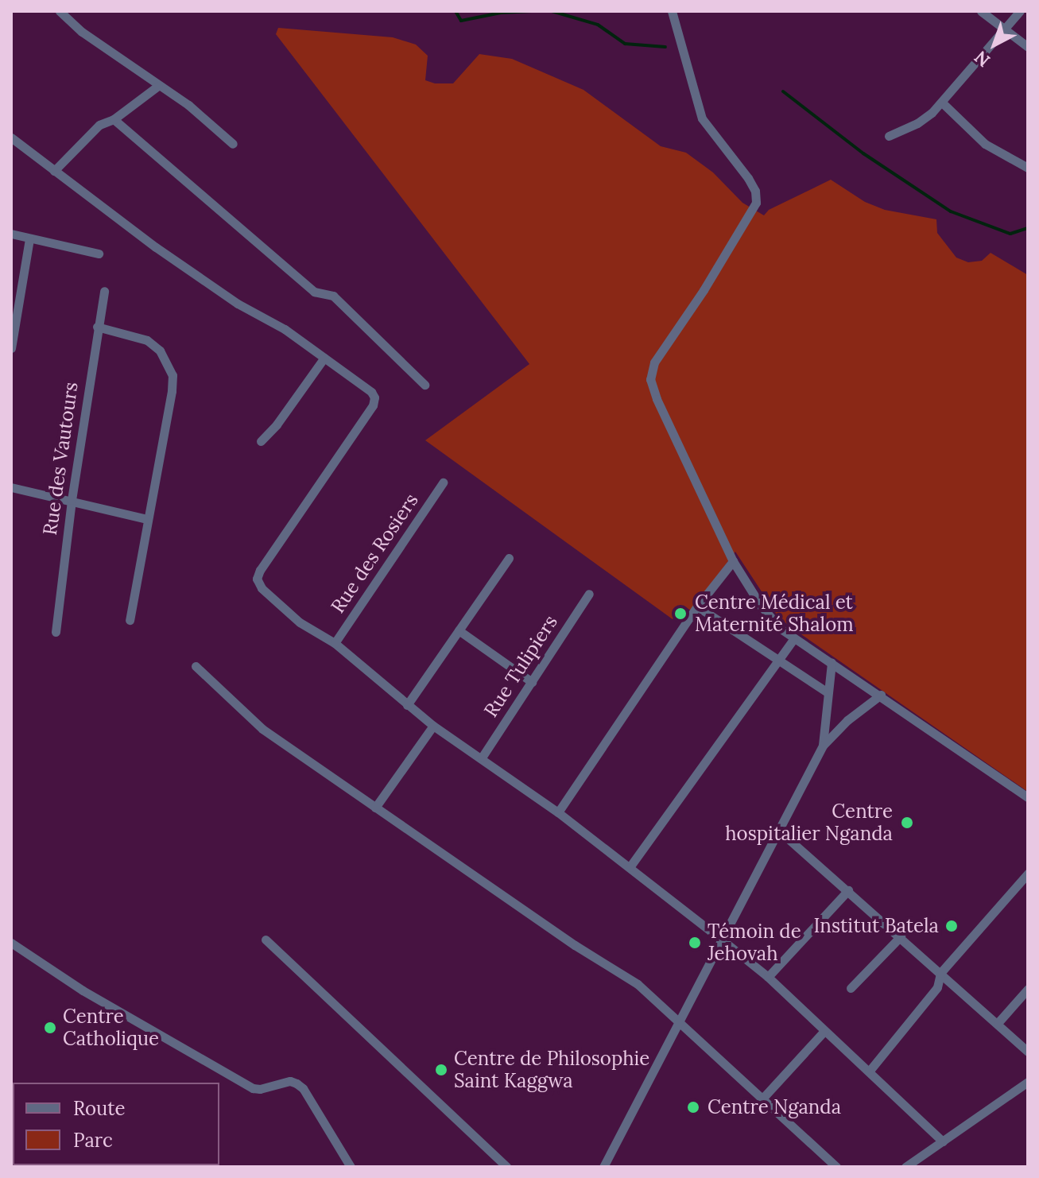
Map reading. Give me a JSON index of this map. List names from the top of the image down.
{
  "streets": {
    "street": ["Rue des Vautours", "Rue des Rosiers", "Rue Tulipiers"]
  },
  "places": [
    "Centre Médical et Maternité Shalom",
    "Centre hospitalier Nganda",
    "Institut Batela",
    "Témoin de Jehovah",
    "Centre Catholique",
    "Centre de Philosophie Saint Kaggwa",
    "Centre Nganda"
  ],
  "legend": ["Route", "Parc"],
  "north": "bottom left"
}
